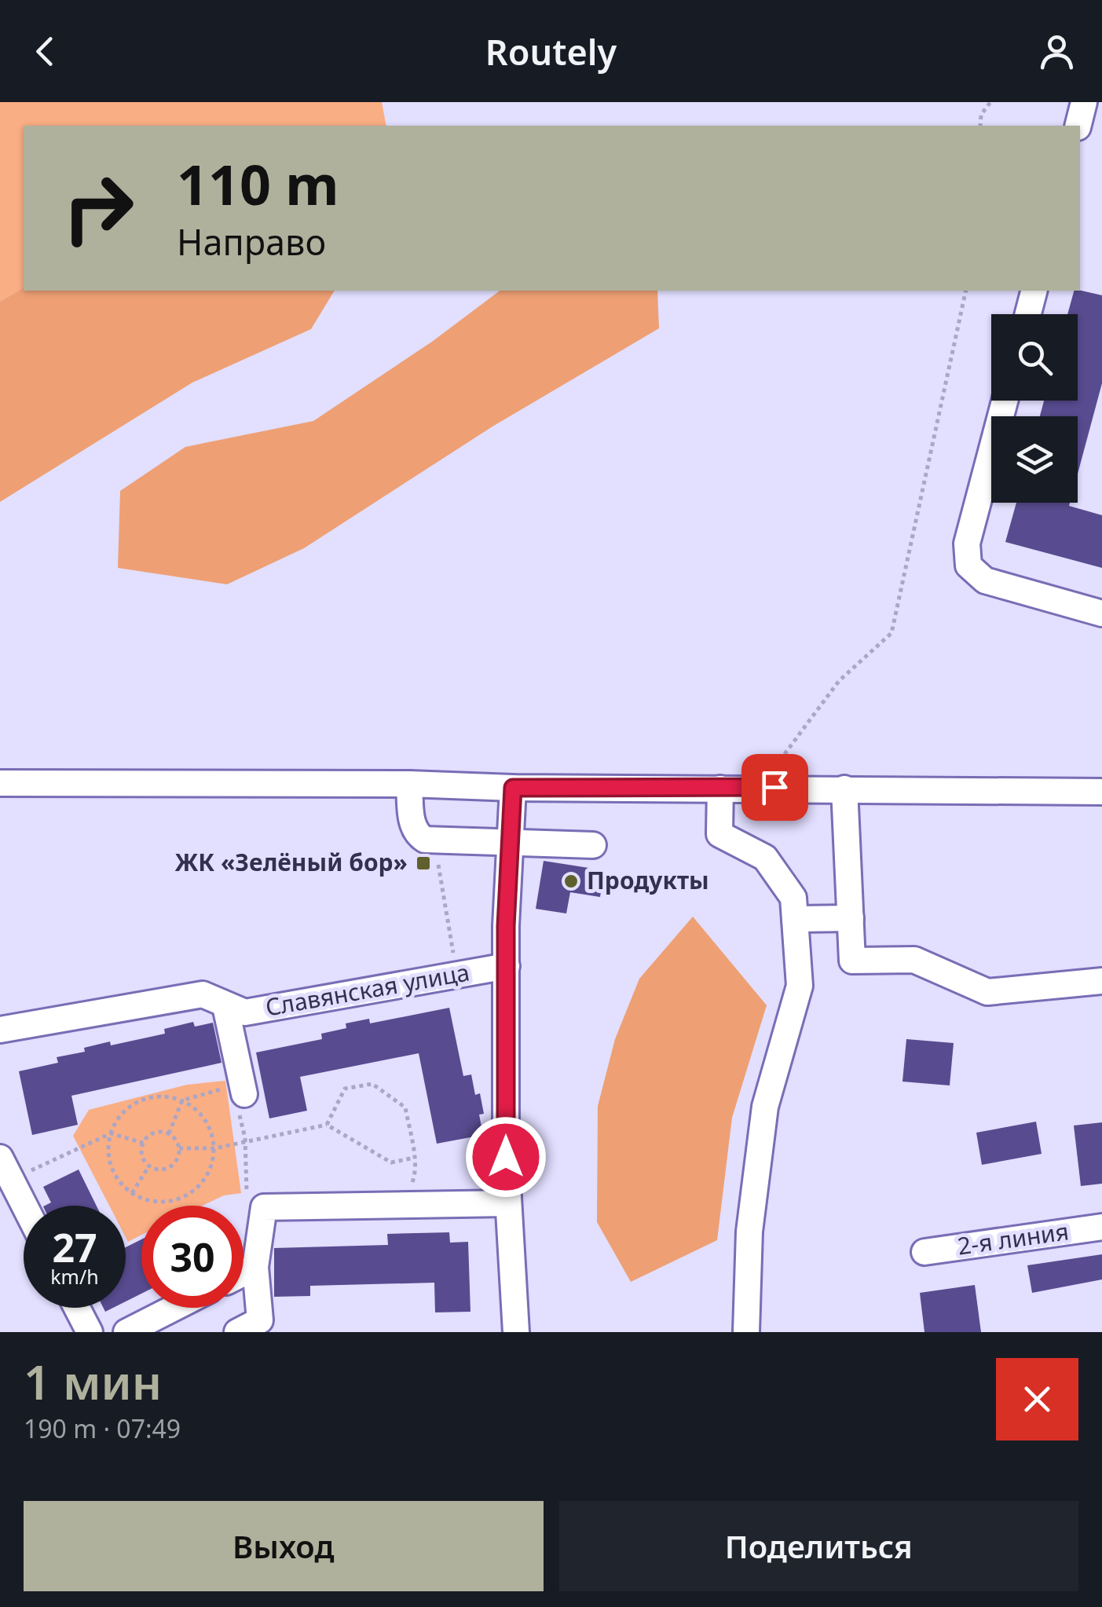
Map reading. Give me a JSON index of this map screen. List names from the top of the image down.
{
  "streets": {
    "street": ["Славянская улица", "2-я линия"]
  },
  "places": {
    "transit": ["ЖК «Зелёный бор»"],
    "other": ["Продукты"]
  },
  "page": {
    "header": "Routely",
    "turn": ["110 m", "Направо"],
    "speed": "27 km/h",
    "limit": "30",
    "heading": ["1 мин", "190 m · 07:49"],
    "buttons": ["Выход", "Поделиться"]
  }
}
